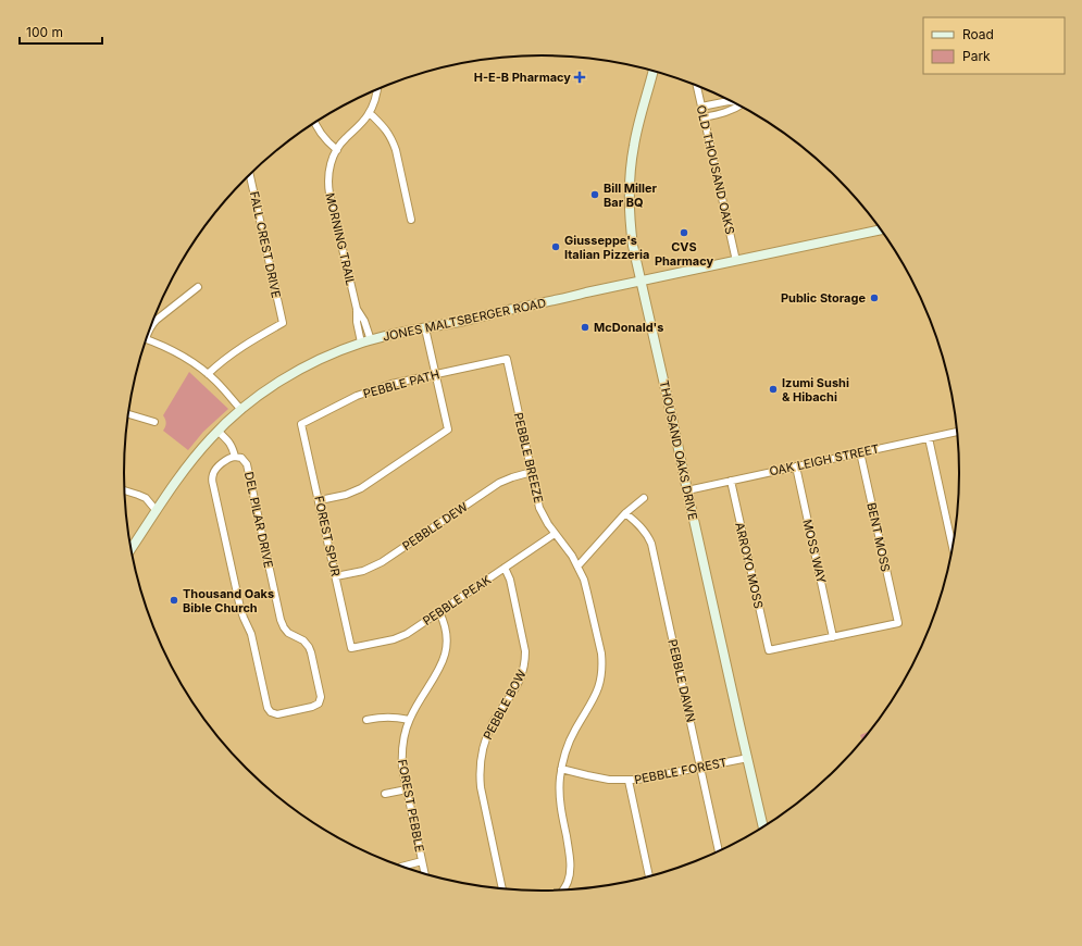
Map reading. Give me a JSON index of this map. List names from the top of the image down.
{
  "streets": {
    "main road": ["JONES MALTSBERGER ROAD", "THOUSAND OAKS DRIVE"],
    "street": [
      "OLD THOUSAND OAKS",
      "MORNING TRAIL",
      "FALL CREST DRIVE",
      "PEBBLE PATH",
      "PEBBLE BREEZE",
      "OAK LEIGH STREET",
      "DEL PILAR DRIVE",
      "PEBBLE DEW",
      "FOREST SPUR",
      "BENT MOSS",
      "MOSS WAY",
      "ARROYO MOSS",
      "PEBBLE PEAK",
      "PEBBLE DAWN",
      "PEBBLE BOW",
      "PEBBLE FOREST",
      "FOREST PEBBLE"
    ]
  },
  "crossings": [
    ["OLD THOUSAND OAKS", "JONES MALTSBERGER ROAD"],
    ["MORNING TRAIL", "JONES MALTSBERGER ROAD"],
    ["JONES MALTSBERGER ROAD", "THOUSAND OAKS DRIVE"],
    ["JONES MALTSBERGER ROAD", "DEL PILAR DRIVE"],
    ["PEBBLE PATH", "PEBBLE BREEZE"],
    ["PEBBLE PATH", "FOREST SPUR"],
    ["THOUSAND OAKS DRIVE", "OAK LEIGH STREET"],
    ["THOUSAND OAKS DRIVE", "PEBBLE FOREST"],
    ["PEBBLE BREEZE", "PEBBLE DEW"],
    ["PEBBLE BREEZE", "PEBBLE PEAK"],
    ["PEBBLE BREEZE", "PEBBLE FOREST"],
    ["OAK LEIGH STREET", "BENT MOSS"],
    ["OAK LEIGH STREET", "MOSS WAY"],
    ["OAK LEIGH STREET", "ARROYO MOSS"],
    ["PEBBLE DEW", "FOREST SPUR"],
    ["FOREST SPUR", "PEBBLE PEAK"],
    ["BENT MOSS", "MOSS WAY"],
    ["BENT MOSS", "ARROYO MOSS"],
    ["MOSS WAY", "ARROYO MOSS"],
    ["PEBBLE PEAK", "PEBBLE BOW"],
    ["PEBBLE PEAK", "FOREST PEBBLE"],
    ["PEBBLE DAWN", "PEBBLE FOREST"]
  ],
  "places": {
    "health": ["H-E-B Pharmacy"],
    "other": [
      "Bill Miller Bar BQ",
      "CVS Pharmacy",
      "Giusseppe's Italian Pizzeria",
      "Public Storage",
      "McDonald's",
      "Izumi Sushi & Hibachi",
      "Thousand Oaks Bible Church"
    ]
  },
  "legend": ["Road", "Park"],
  "scale_bar": "100 m"
}
